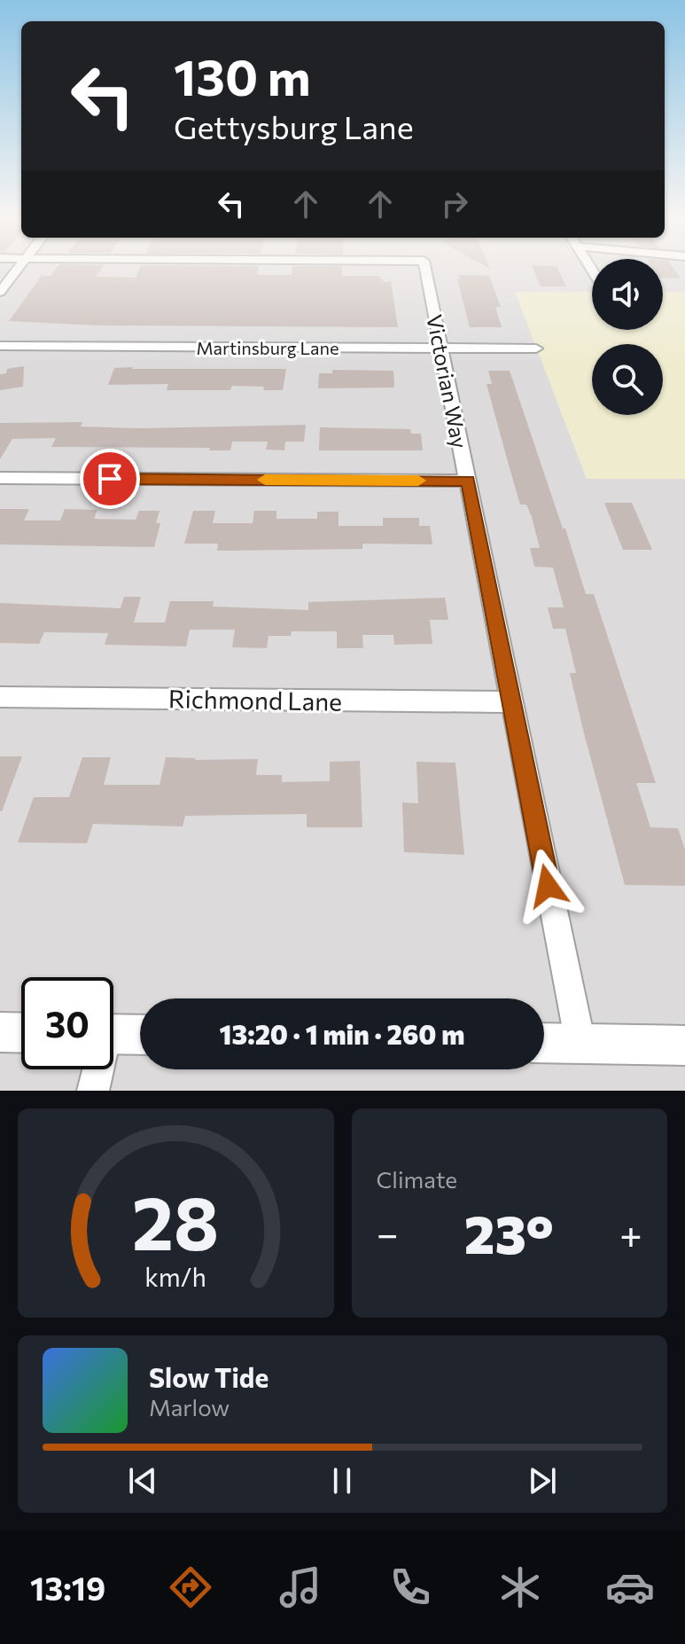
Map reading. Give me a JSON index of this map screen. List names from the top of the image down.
{
  "streets": {
    "street": ["Martinsburg Lane", "Victorian Way", "Richmond Lane"]
  },
  "crossings": [
    ["Martinsburg Lane", "Victorian Way"],
    ["Victorian Way", "Richmond Lane"]
  ],
  "page": {
    "turn": ["130 m", "Gettysburg Lane"],
    "limit": "30",
    "trip": "13:20 · 1 min · 260 m",
    "tile": "Climate",
    "heat": ["−", "23°", "+"],
    "song": ["Slow Tide", "Marlow"],
    "tabs": "13:19",
    "gauge": ["28", "km/h"]
  }
}
